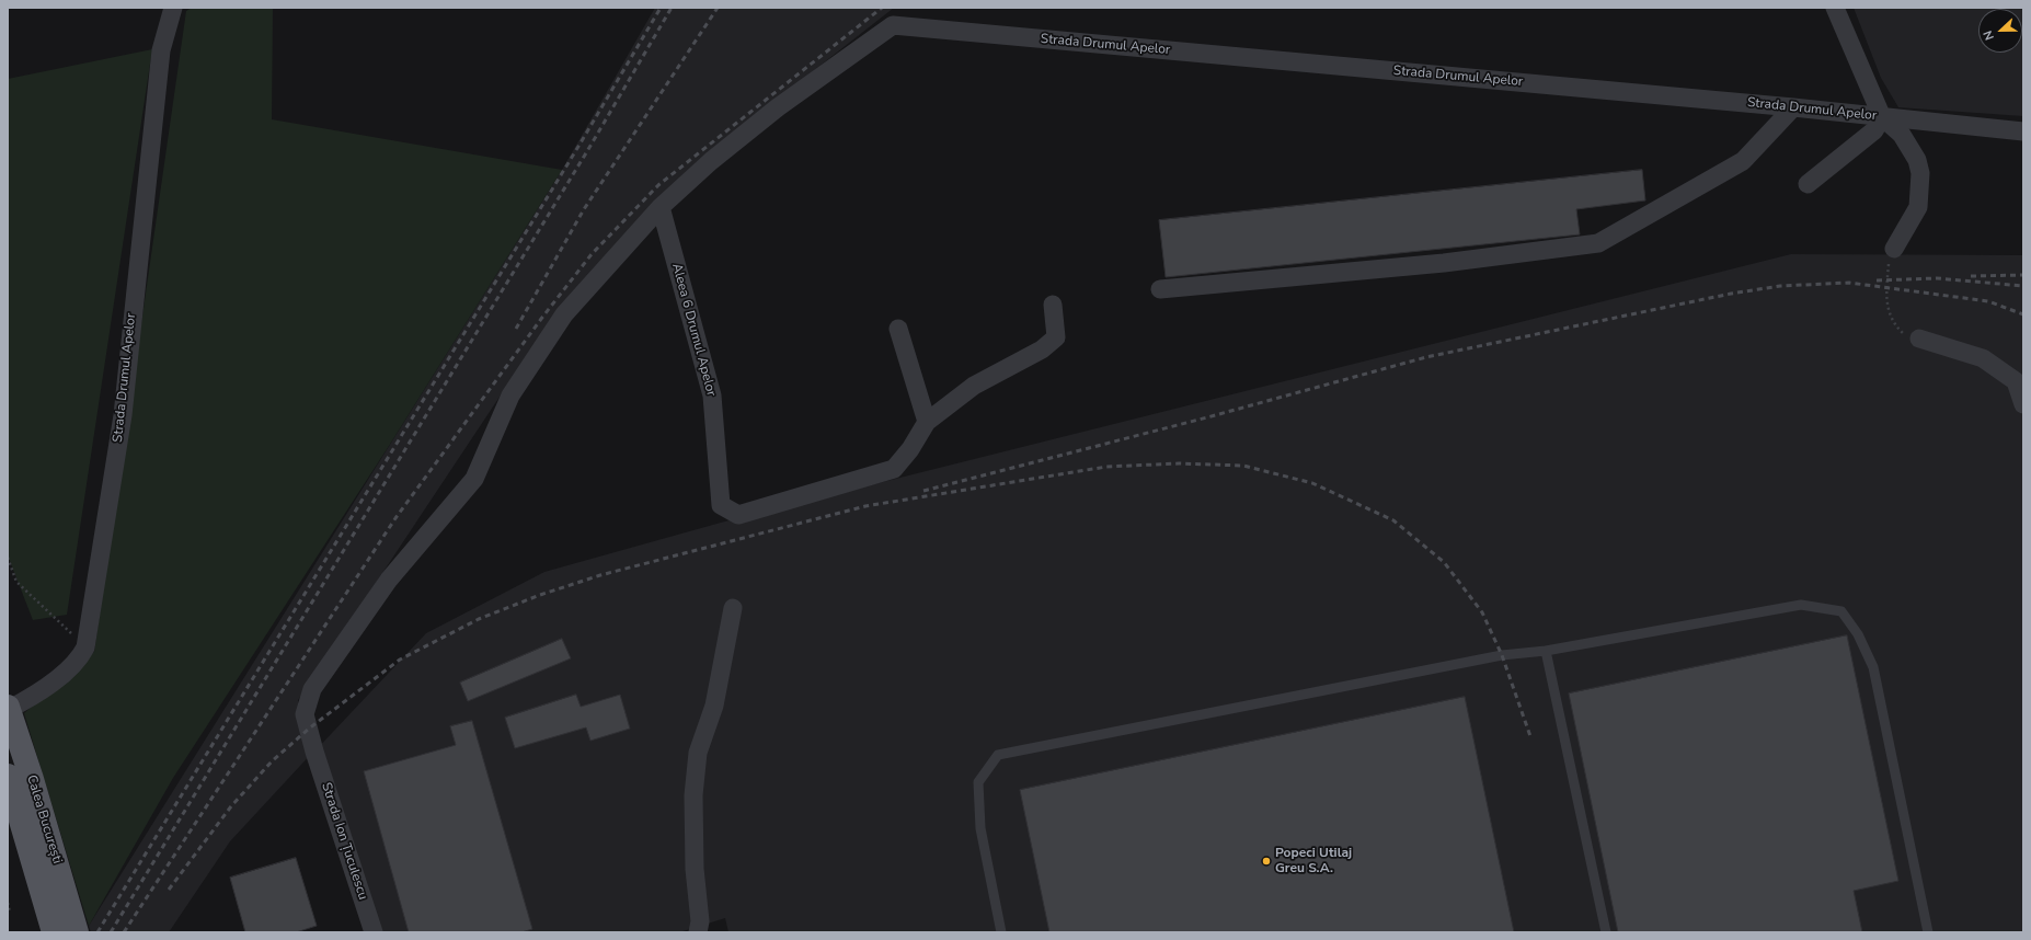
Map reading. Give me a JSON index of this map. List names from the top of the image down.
{
  "streets": {
    "main road": ["Calea București"],
    "street": ["Strada Drumul Apelor", "Aleea 6 Drumul Apelor", "Strada Ion Țuculescu"]
  },
  "crossings": [
    ["Strada Drumul Apelor", "Aleea 6 Drumul Apelor"],
    ["Strada Drumul Apelor", "Calea București"],
    ["Strada Drumul Apelor", "Strada Ion Țuculescu"],
    ["Aleea 6 Drumul Apelor", "Strada Ion Țuculescu"]
  ],
  "places": ["Popeci Utilaj Greu S.A."],
  "north": "left"
}
